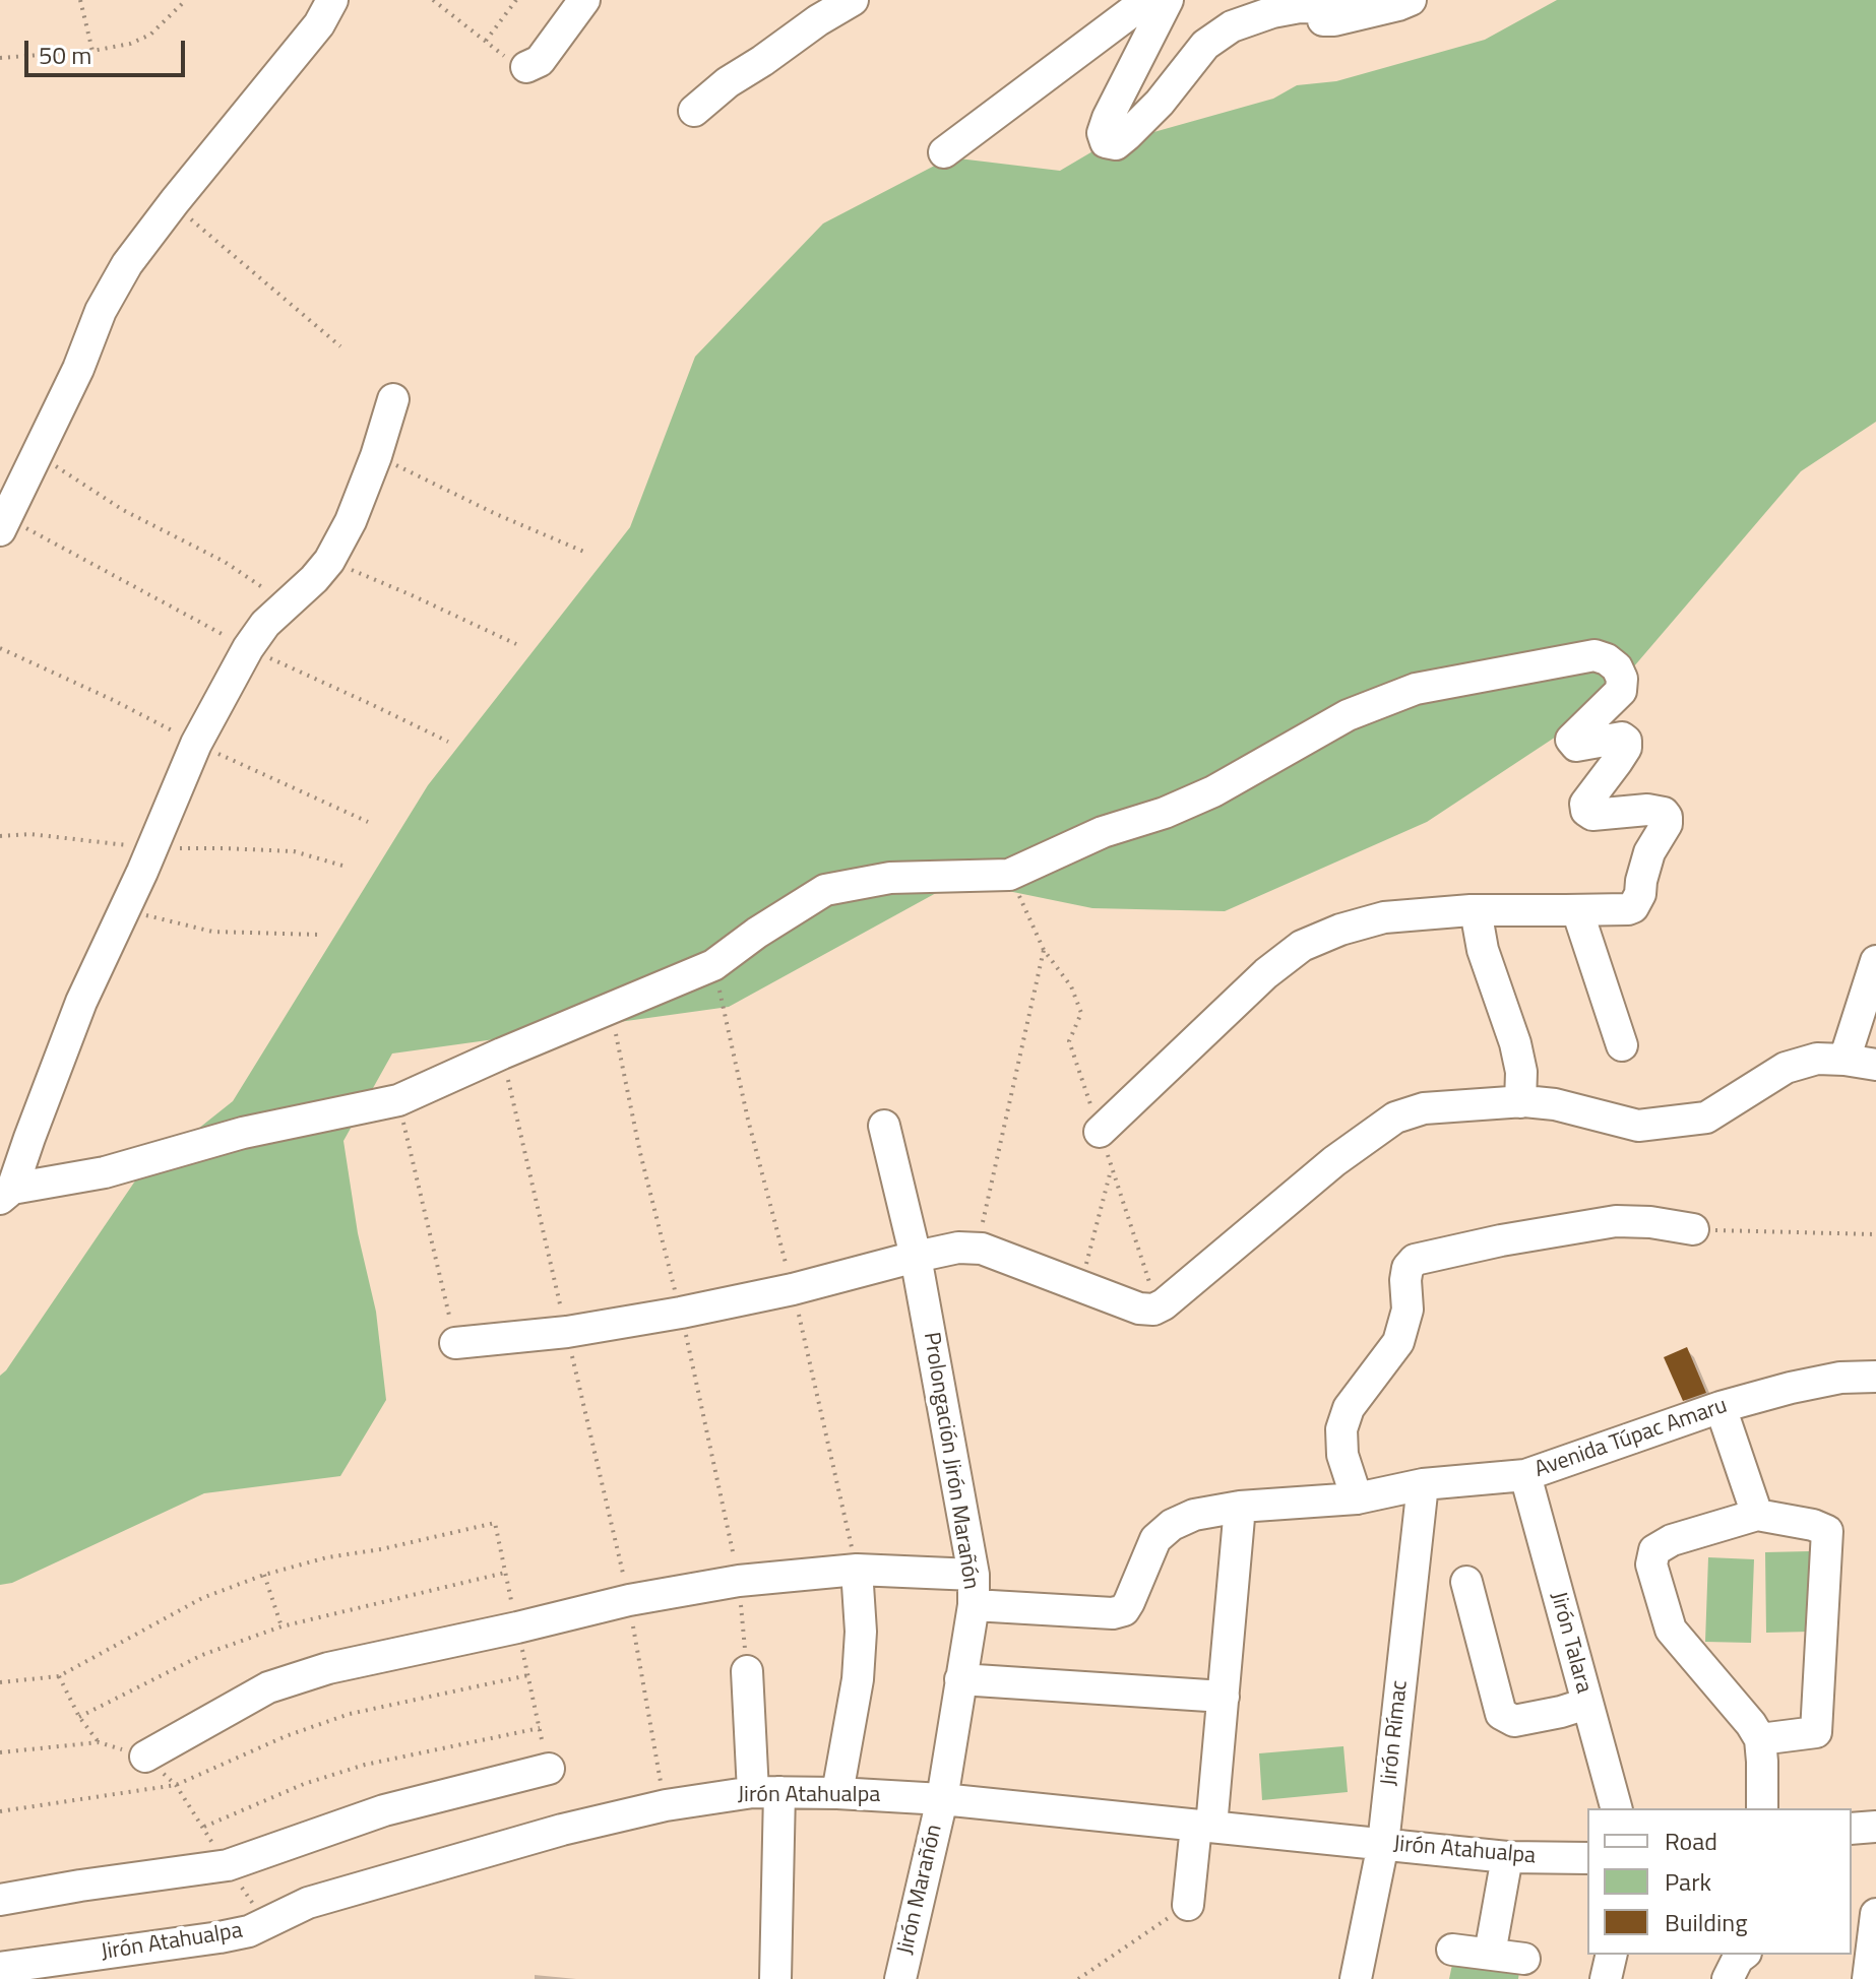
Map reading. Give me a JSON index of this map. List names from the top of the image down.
{
  "streets": {
    "street": [
      "Avenida Túpac Amaru",
      "Prolongación Jirón Marañón",
      "Jirón Talara",
      "Jirón Rímac",
      "Jirón Atahualpa",
      "Jirón Marañón"
    ]
  },
  "crossings": [
    ["Avenida Túpac Amaru", "Prolongación Jirón Marañón"],
    ["Avenida Túpac Amaru", "Jirón Talara"],
    ["Avenida Túpac Amaru", "Jirón Rímac"],
    ["Prolongación Jirón Marañón", "Jirón Atahualpa"],
    ["Prolongación Jirón Marañón", "Jirón Marañón"],
    ["Jirón Rímac", "Jirón Atahualpa"],
    ["Jirón Atahualpa", "Jirón Marañón"]
  ],
  "legend": ["Road", "Park", "Building"],
  "scale_bar": "50 m"
}
